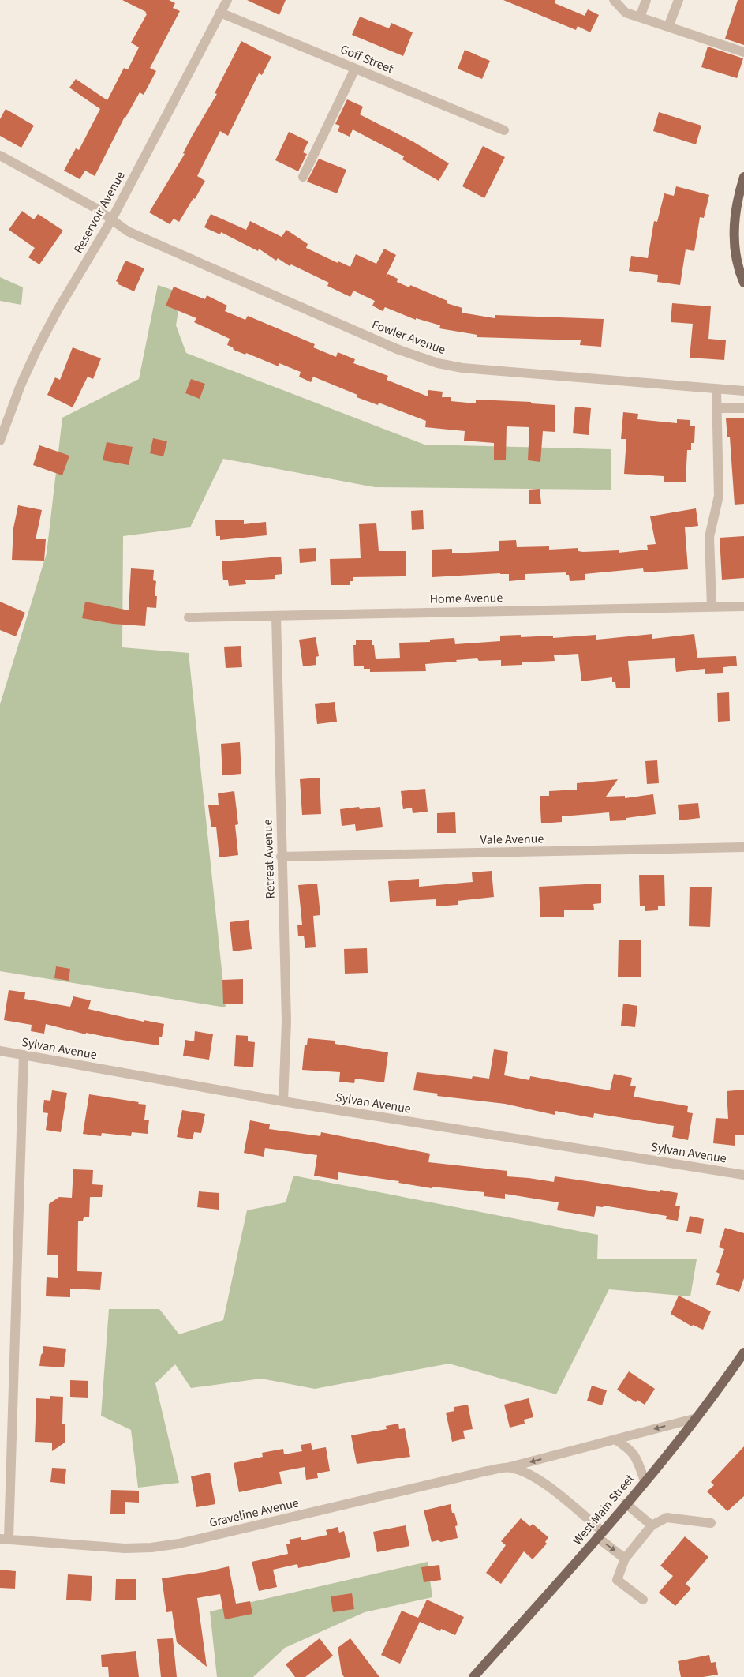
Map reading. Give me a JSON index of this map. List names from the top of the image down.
{
  "streets": {
    "main road": ["West Main Street"],
    "street": [
      "Goff Street",
      "Reservoir Avenue",
      "Fowler Avenue",
      "Home Avenue",
      "Vale Avenue",
      "Retreat Avenue",
      "Sylvan Avenue",
      "Graveline Avenue"
    ]
  },
  "crossings": [
    ["Goff Street", "Reservoir Avenue"],
    ["Reservoir Avenue", "Fowler Avenue"],
    ["Home Avenue", "Retreat Avenue"],
    ["Vale Avenue", "Retreat Avenue"],
    ["Retreat Avenue", "Sylvan Avenue"],
    ["West Main Street", "Graveline Avenue"]
  ]
}
